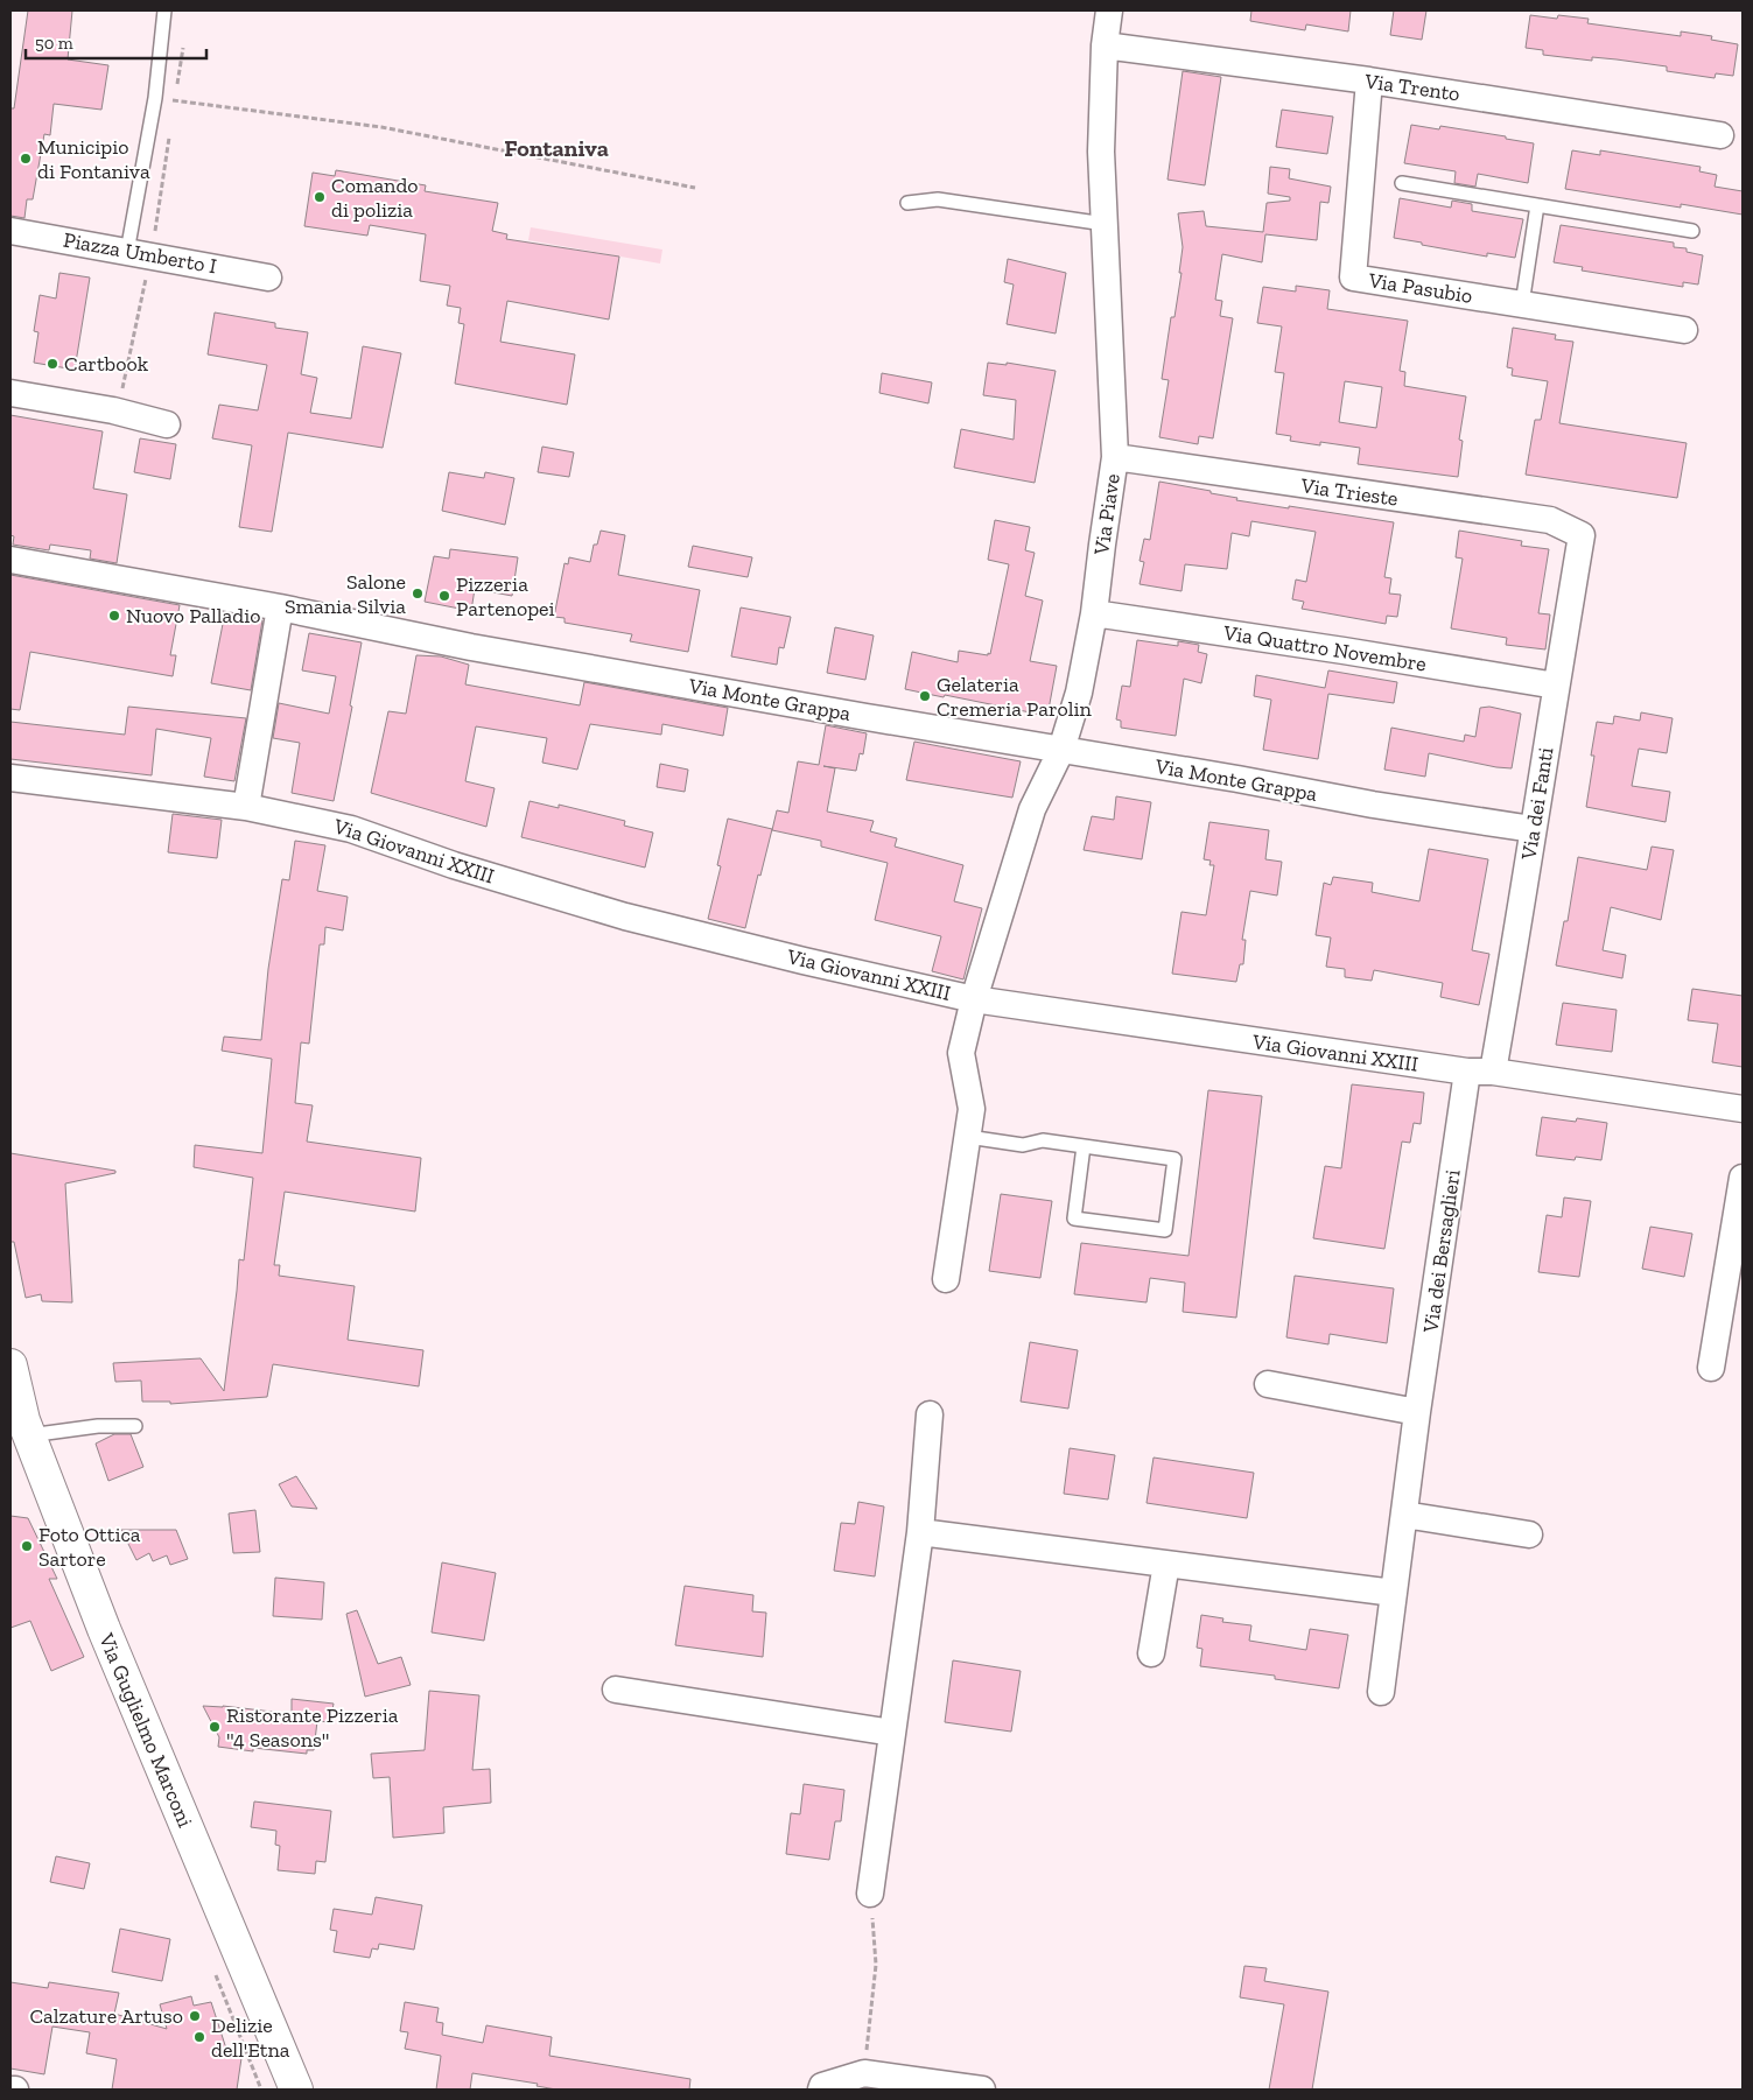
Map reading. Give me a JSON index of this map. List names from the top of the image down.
{
  "streets": {
    "street": [
      "Via Trento",
      "Piazza Umberto I",
      "Via Pasubio",
      "Via Trieste",
      "Via Piave",
      "Via Quattro Novembre",
      "Via Monte Grappa",
      "Via dei Fanti",
      "Via Giovanni XXIII",
      "Via dei Bersaglieri",
      "Via Guglielmo Marconi"
    ]
  },
  "crossings": [
    ["Via Trento", "Via Pasubio"],
    ["Via Trento", "Via Piave"],
    ["Via Trieste", "Via Piave"],
    ["Via Trieste", "Via dei Fanti"],
    ["Via Piave", "Via Quattro Novembre"],
    ["Via Piave", "Via Monte Grappa"],
    ["Via Piave", "Via Giovanni XXIII"],
    ["Via Quattro Novembre", "Via dei Fanti"],
    ["Via Monte Grappa", "Via dei Fanti"],
    ["Via dei Fanti", "Via Giovanni XXIII"],
    ["Via Giovanni XXIII", "Via dei Bersaglieri"]
  ],
  "districts": ["Fontaniva"],
  "places": [
    "Municipio di Fontaniva",
    "Comando di polizia",
    "Cartbook",
    "Salone Smania Silvia",
    "Pizzeria Partenopei",
    "Nuovo Palladio",
    "Gelateria Cremeria Parolin",
    "Foto Ottica Sartore",
    "Ristorante Pizzeria \"4 Seasons\"",
    "Calzature Artuso",
    "Delizie dell'Etna"
  ],
  "scale_bar": "50 m"
}
